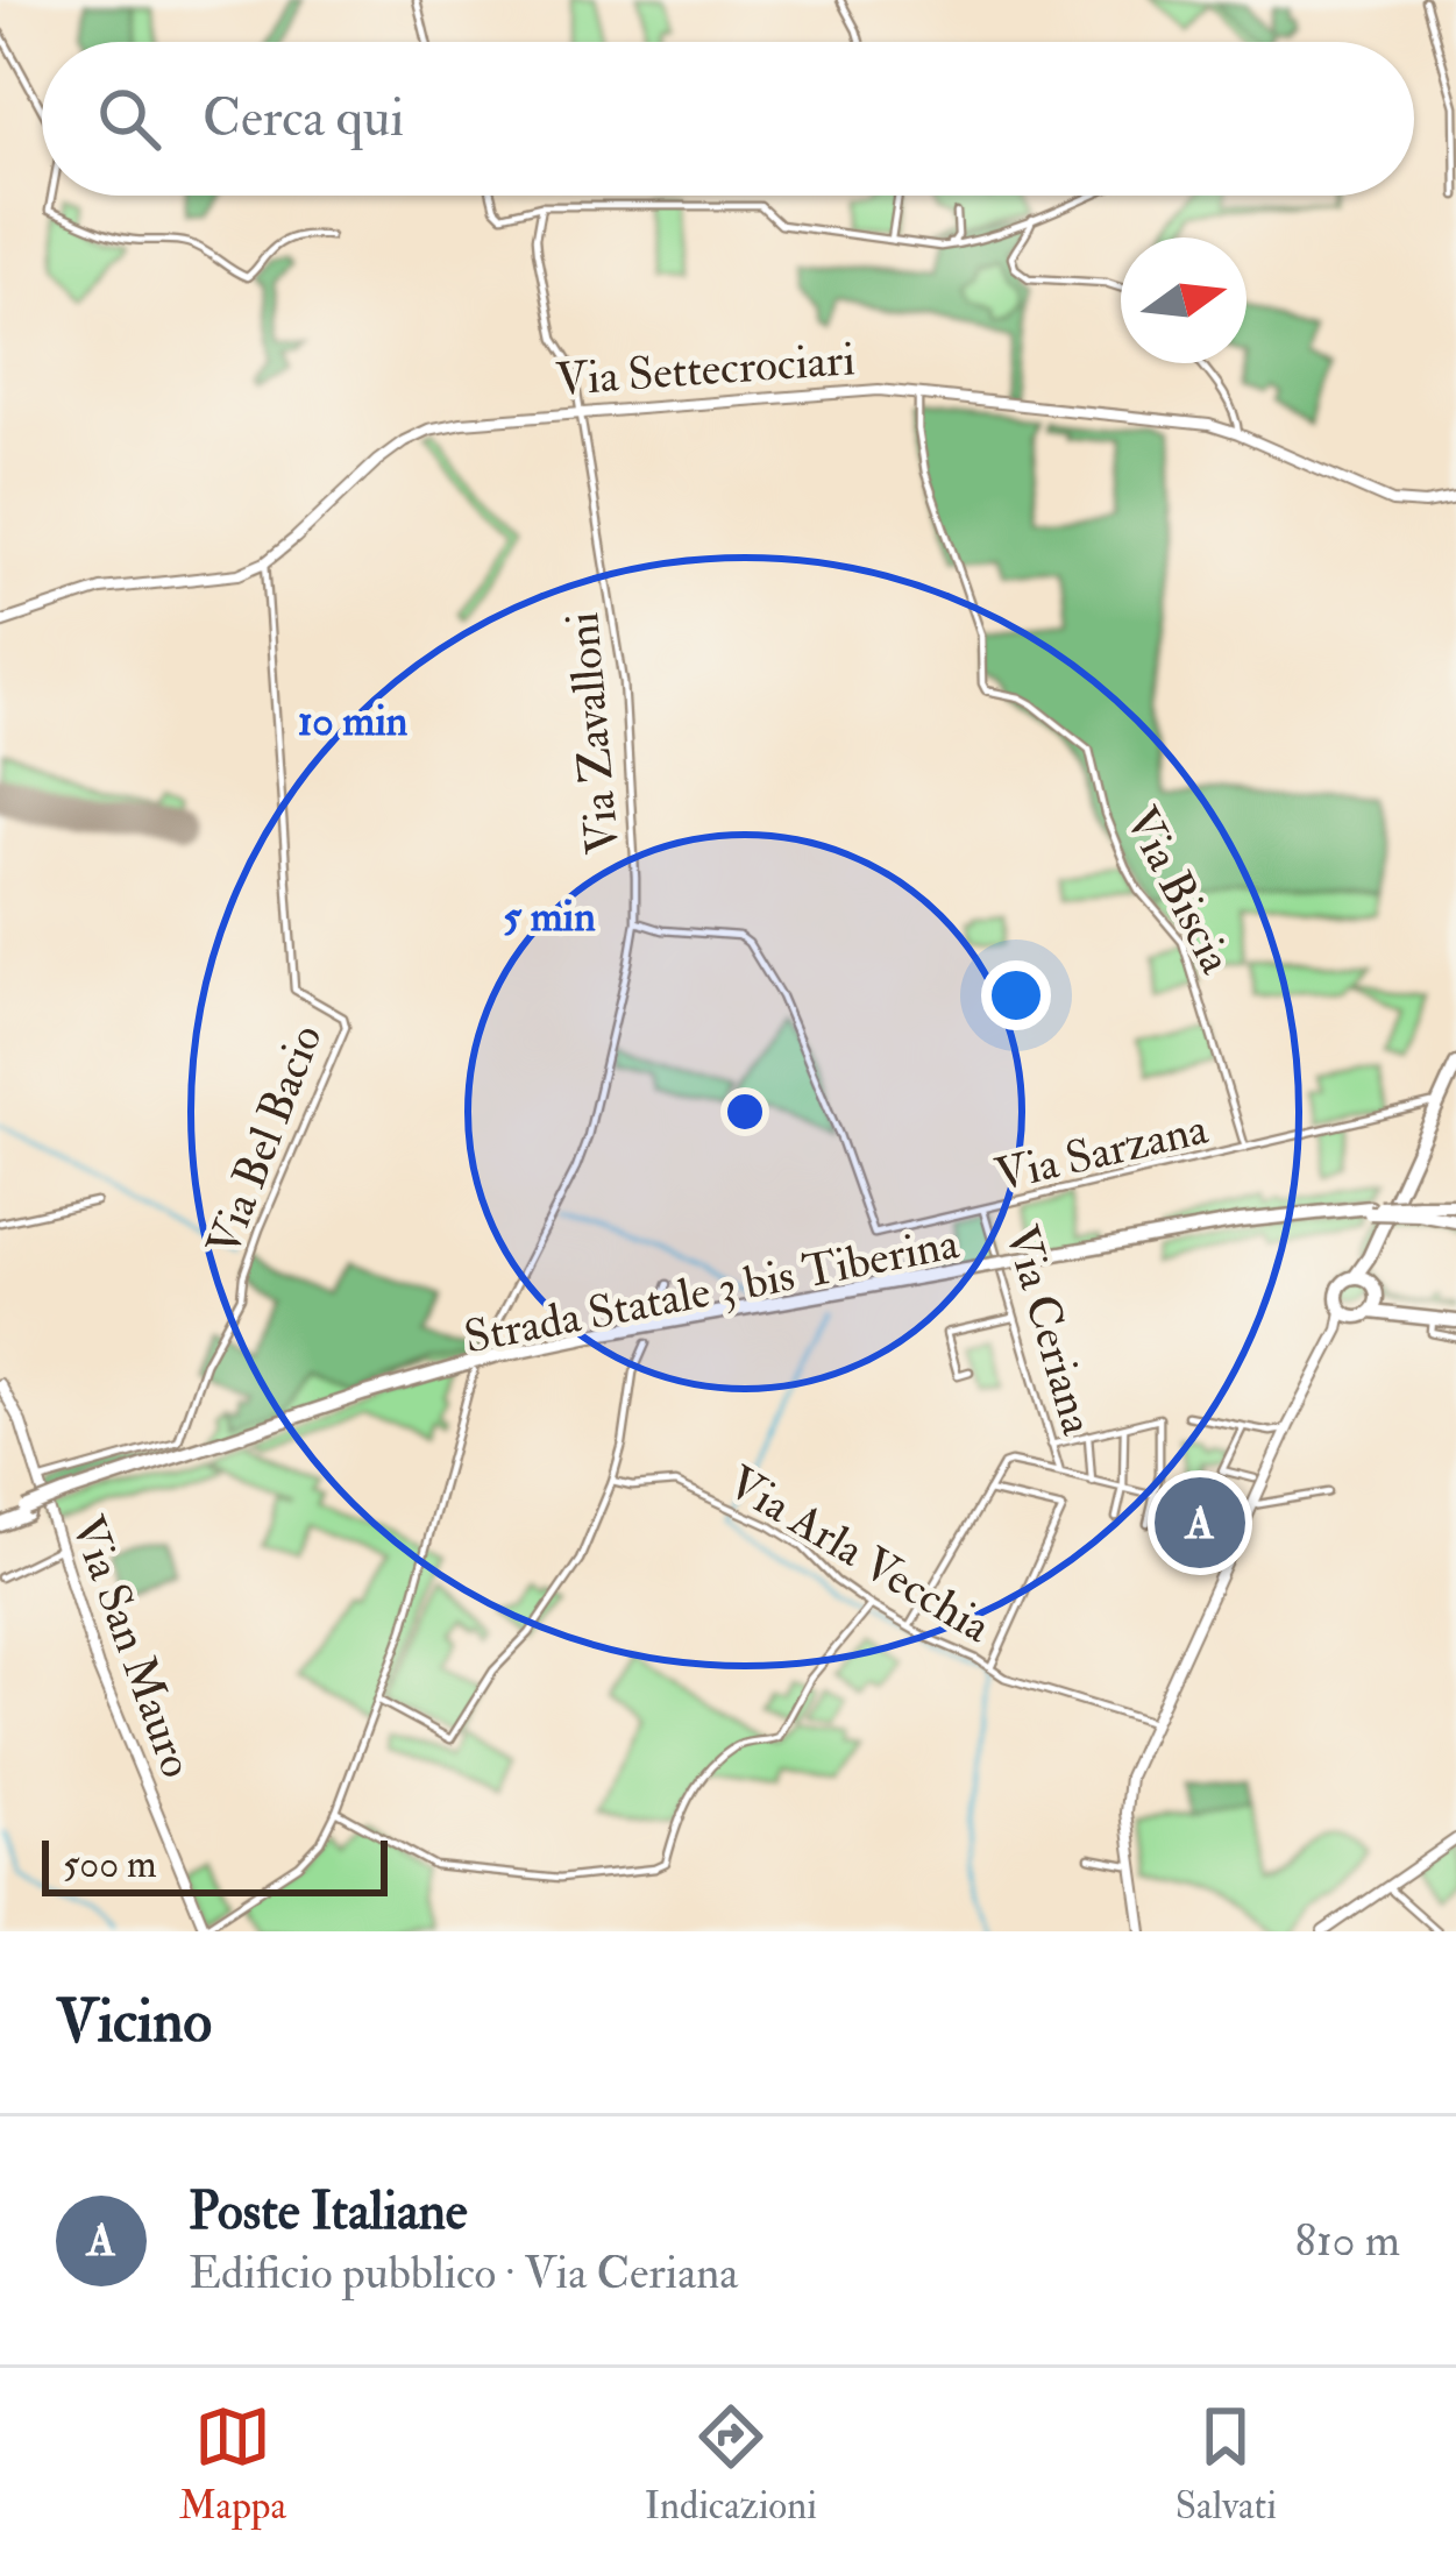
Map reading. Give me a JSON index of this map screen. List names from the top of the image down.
{
  "streets": {
    "main road": ["Via Settecrociari", "Strada Statale 3 bis Tiberina", "Via San Mauro"],
    "street": [
      "Via Zavalloni",
      "Via Biscia",
      "Via Bel Bacio",
      "Via Sarzana",
      "Via Ceriana",
      "Via Arla Vecchia"
    ]
  },
  "crossings": [
    ["Via Settecrociari", "Via Zavalloni"],
    ["Via Settecrociari", "Via Biscia"],
    ["Via Settecrociari", "Via Bel Bacio"],
    ["Via Zavalloni", "Via Sarzana"],
    ["Via Biscia", "Via Sarzana"],
    ["Via Bel Bacio", "Via San Mauro"],
    ["Via Sarzana", "Via Ceriana"]
  ],
  "scale_bar": "500 m",
  "north": "right",
  "page": {
    "search": "Cerca qui",
    "pins": "A",
    "scale": "500 m",
    "heading": "Vicino",
    "list": [
      {
        "mark": "A",
        "name": "Poste Italiane",
        "note": "Edificio pubblico · Via Ceriana",
        "value": "810 m"
      }
    ],
    "nav": ["Mappa", "Indicazioni", "Salvati"]
  },
  "rings": ["10 min", "5 min"]
}
